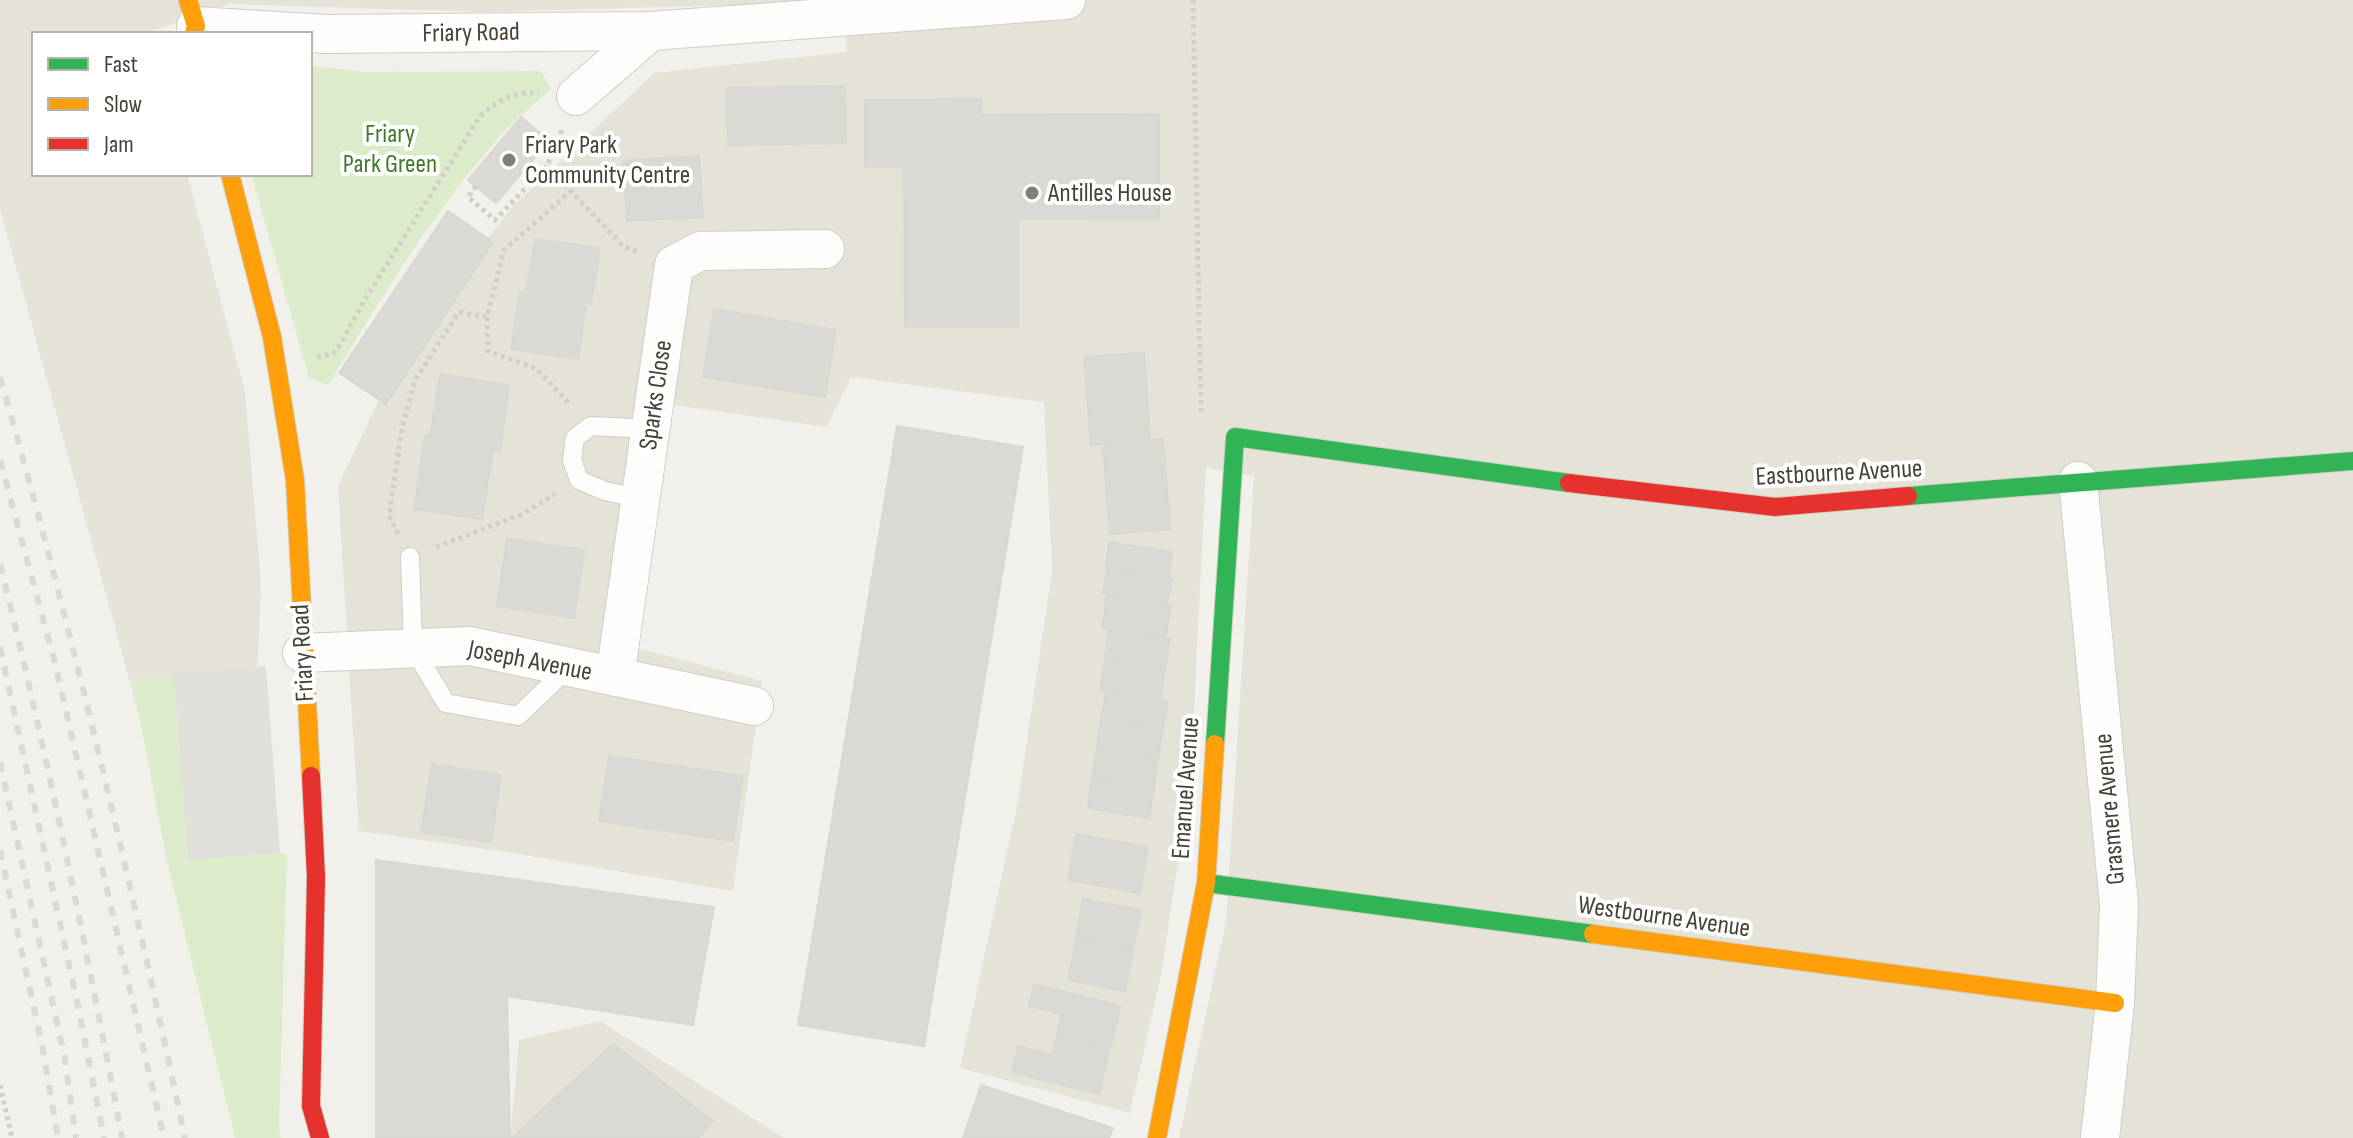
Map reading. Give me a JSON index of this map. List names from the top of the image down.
{
  "streets": {
    "street": [
      "Friary Road",
      "Sparks Close",
      "Eastbourne Avenue",
      "Joseph Avenue",
      "Emanuel Avenue",
      "Grasmere Avenue",
      "Westbourne Avenue"
    ]
  },
  "crossings": [
    ["Friary Road", "Joseph Avenue"],
    ["Sparks Close", "Joseph Avenue"],
    ["Eastbourne Avenue", "Emanuel Avenue"],
    ["Eastbourne Avenue", "Grasmere Avenue"],
    ["Emanuel Avenue", "Westbourne Avenue"],
    ["Grasmere Avenue", "Westbourne Avenue"]
  ],
  "parks": ["Friary Park Green"],
  "places": ["Friary Park Community Centre", "Antilles House"],
  "legend": ["Fast", "Slow", "Jam"]
}
